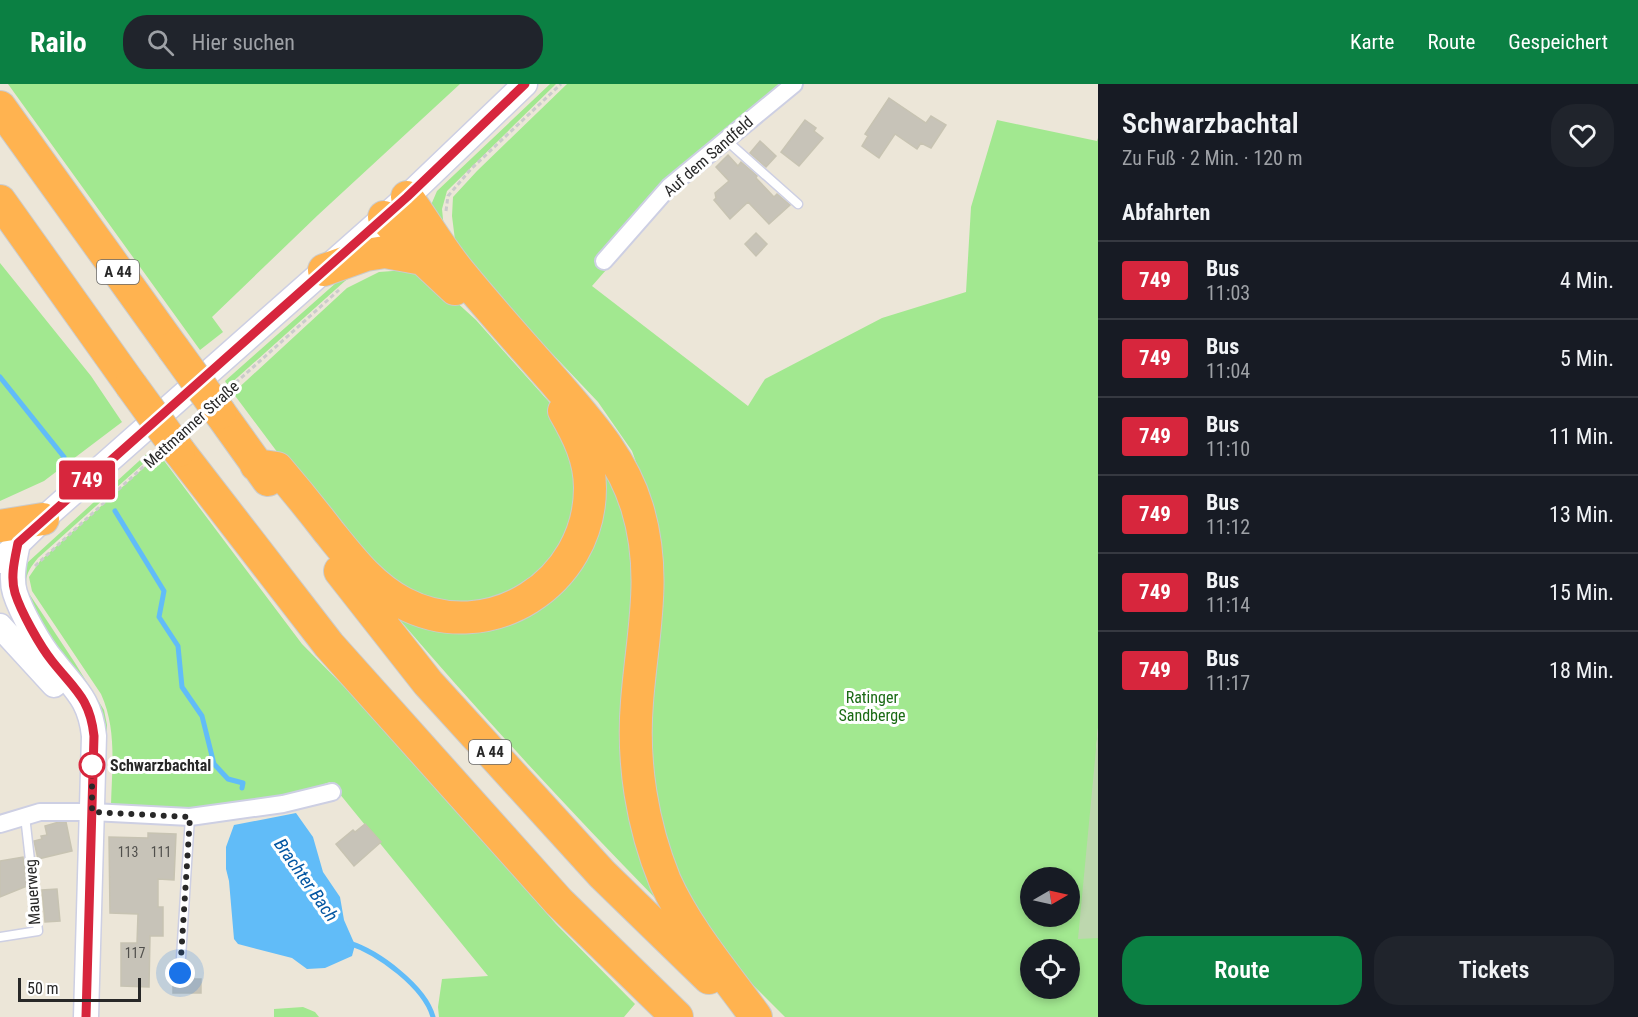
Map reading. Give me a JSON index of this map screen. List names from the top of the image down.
{
  "streets": {
    "highway": ["A 44"],
    "main road": ["Mettmanner Straße"],
    "street": ["Auf dem Sandfeld"],
    "lane": ["Mauerweg"]
  },
  "crossings": [
    ["A 44", "Mettmanner Straße"]
  ],
  "water": ["Brachter Bach"],
  "parks": ["Ratinger Sandberge"],
  "places": ["Schwarzbachtal"],
  "lines": ["bus line 749"],
  "house_numbers": ["113", "111", "117"],
  "scale_bar": "50 m",
  "north": "right",
  "page": {
    "header": "Railo",
    "search": "Hier suchen",
    "nav": ["Karte", "Route", "Gespeichert"],
    "on_map": "749",
    "heading": [
      ["Schwarzbachtal", "Zu Fuß · 2 Min. · 120 m"],
      "Abfahrten"
    ],
    "list": [
      {
        "mark": "749",
        "name": "Bus",
        "note": "11:03",
        "value": "4 Min."
      },
      {
        "mark": "749",
        "name": "Bus",
        "note": "11:04",
        "value": "5 Min."
      },
      {
        "mark": "749",
        "name": "Bus",
        "note": "11:10",
        "value": "11 Min."
      },
      {
        "mark": "749",
        "name": "Bus",
        "note": "11:12",
        "value": "13 Min."
      },
      {
        "mark": "749",
        "name": "Bus",
        "note": "11:14",
        "value": "15 Min."
      },
      {
        "mark": "749",
        "name": "Bus",
        "note": "11:17",
        "value": "18 Min."
      }
    ],
    "buttons": ["Route", "Tickets"],
    "scale": "50 m"
  }
}
